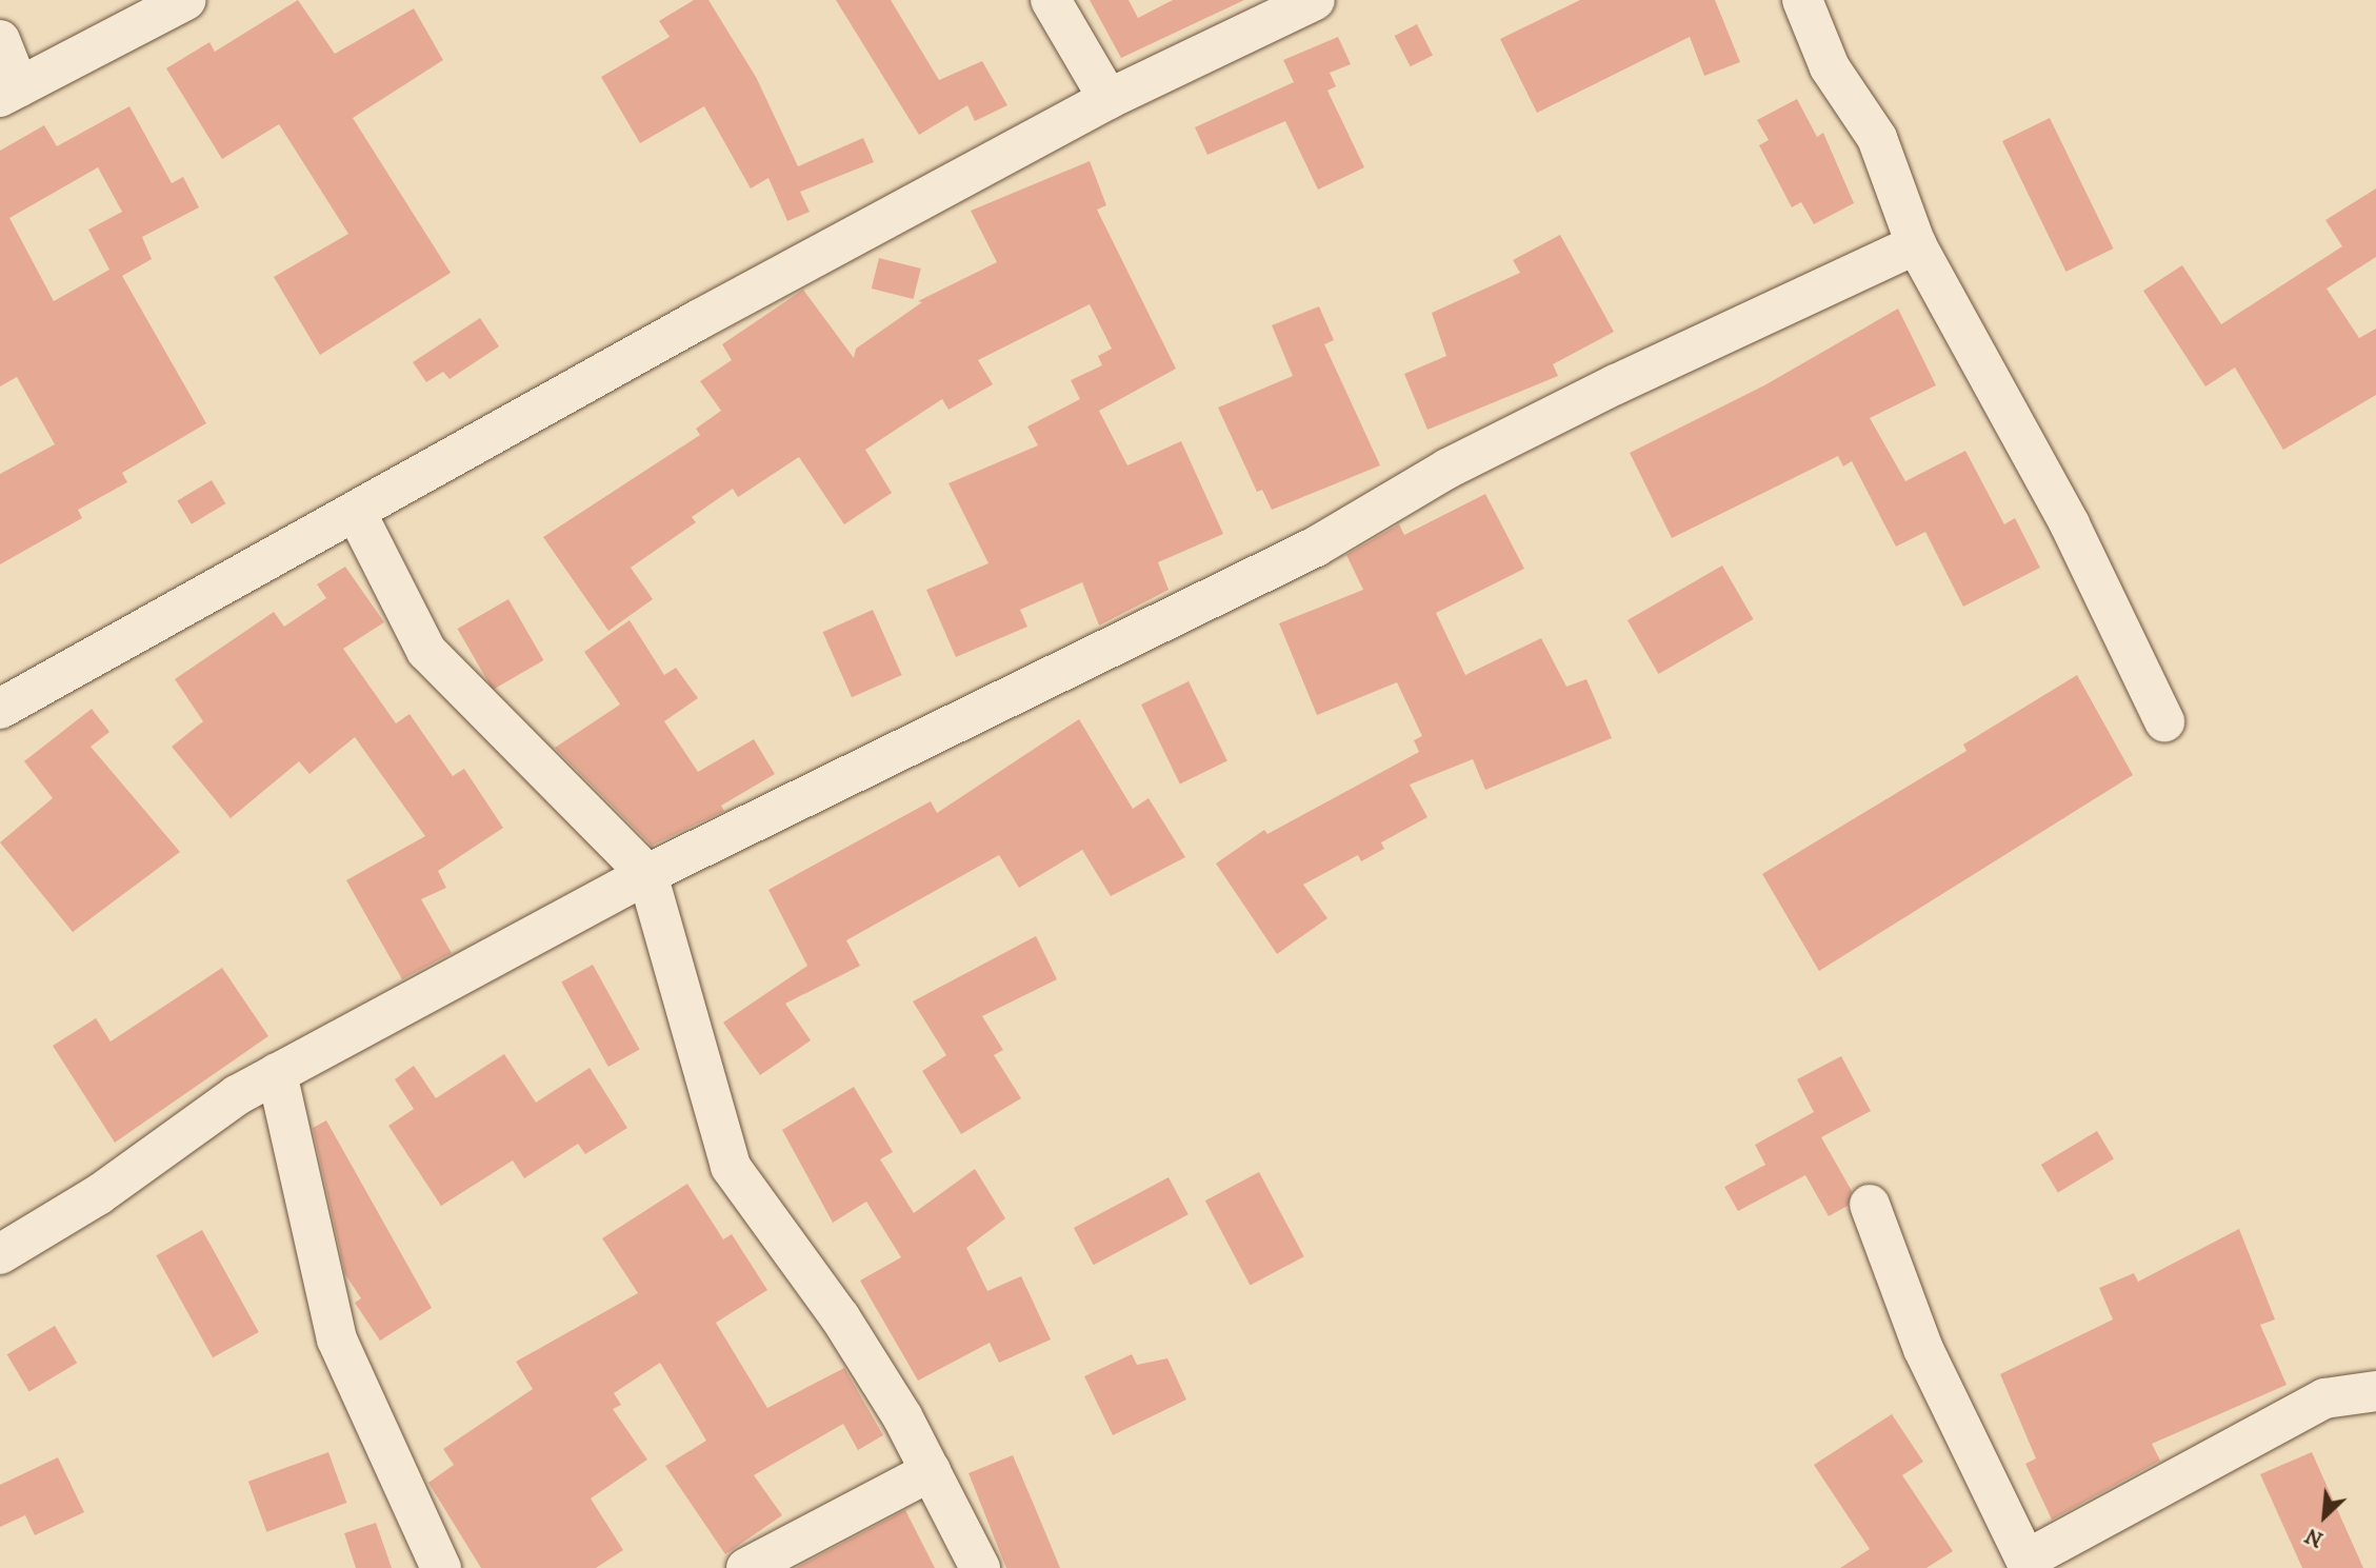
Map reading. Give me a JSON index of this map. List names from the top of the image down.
{
  "north": "bottom left"
}
